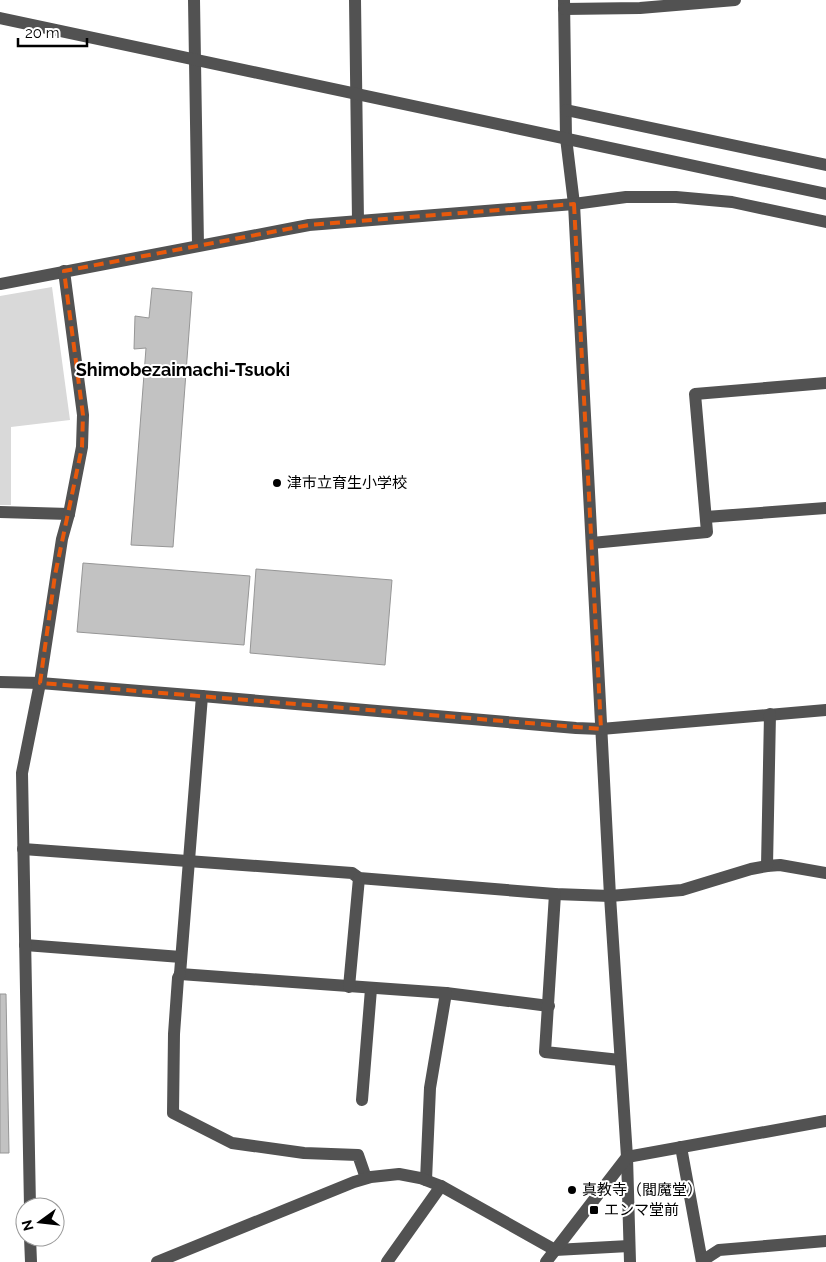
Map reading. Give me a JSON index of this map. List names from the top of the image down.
{
  "districts": ["Shimobezaimachi-Tsuoki"],
  "places": {
    "other": ["津市立育生小学校", "真教寺（閻魔堂）"],
    "transit": ["エンマ堂前"]
  },
  "scale_bar": "20 m",
  "north": "left"
}
